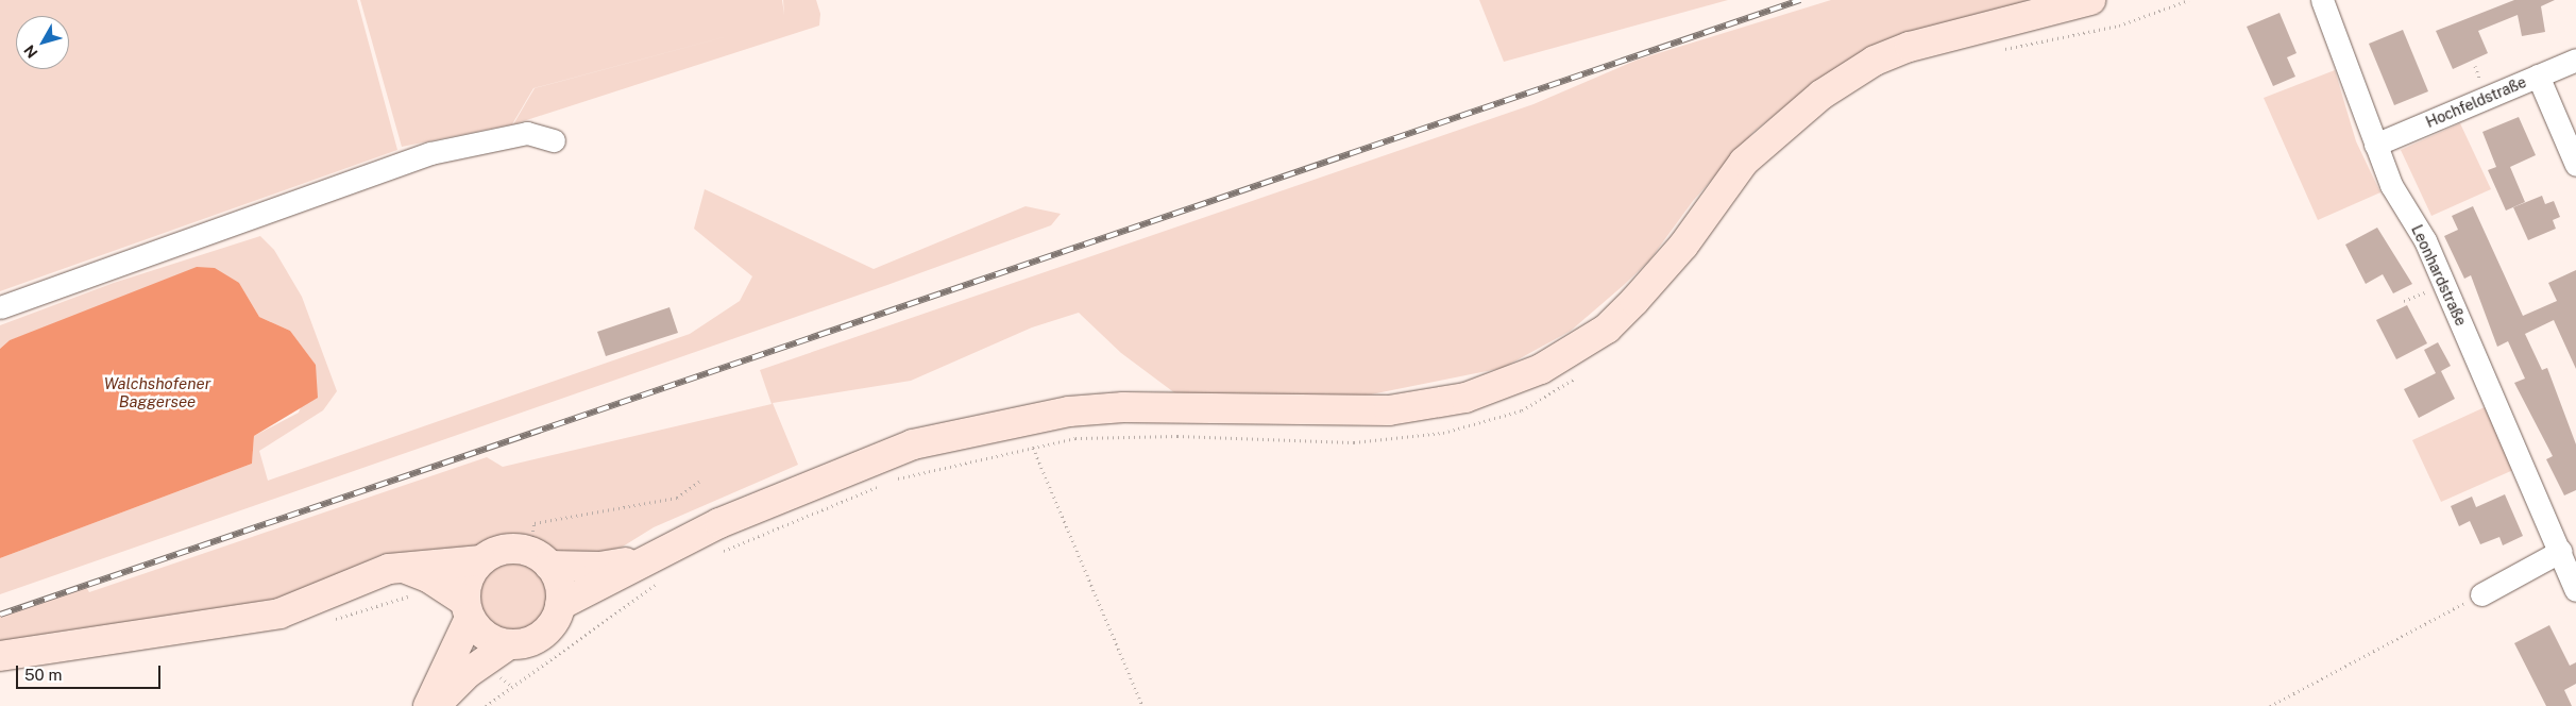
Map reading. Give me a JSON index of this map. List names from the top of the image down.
{
  "streets": {
    "street": ["Hochfeldstraße", "Leonhardstraße"]
  },
  "crossings": [
    ["Hochfeldstraße", "Leonhardstraße"]
  ],
  "water": ["Walchshofener Baggersee"],
  "scale_bar": "50 m",
  "north": "bottom left"
}
